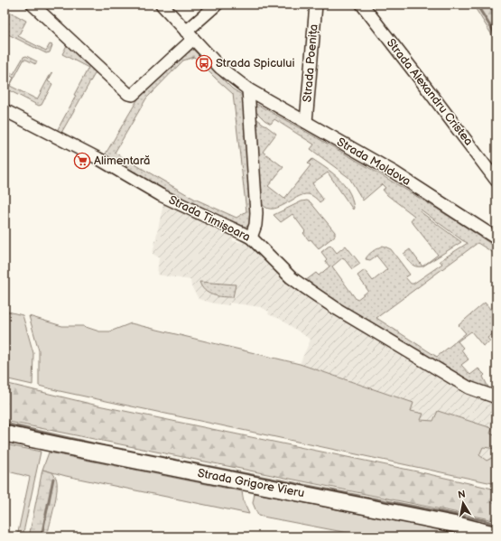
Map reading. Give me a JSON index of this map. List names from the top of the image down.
{
  "streets": {
    "main road": ["Strada Grigore Vieru"],
    "street": [
      "Strada Poenița",
      "Strada Alexandru Cristea",
      "Strada Moldova",
      "Strada Timișoara"
    ]
  },
  "crossings": [
    ["Strada Poenița", "Strada Moldova"]
  ],
  "places": {
    "bus stop": ["Strada Spicului"],
    "supermarket": ["Alimentară"]
  },
  "north": "top"
}
